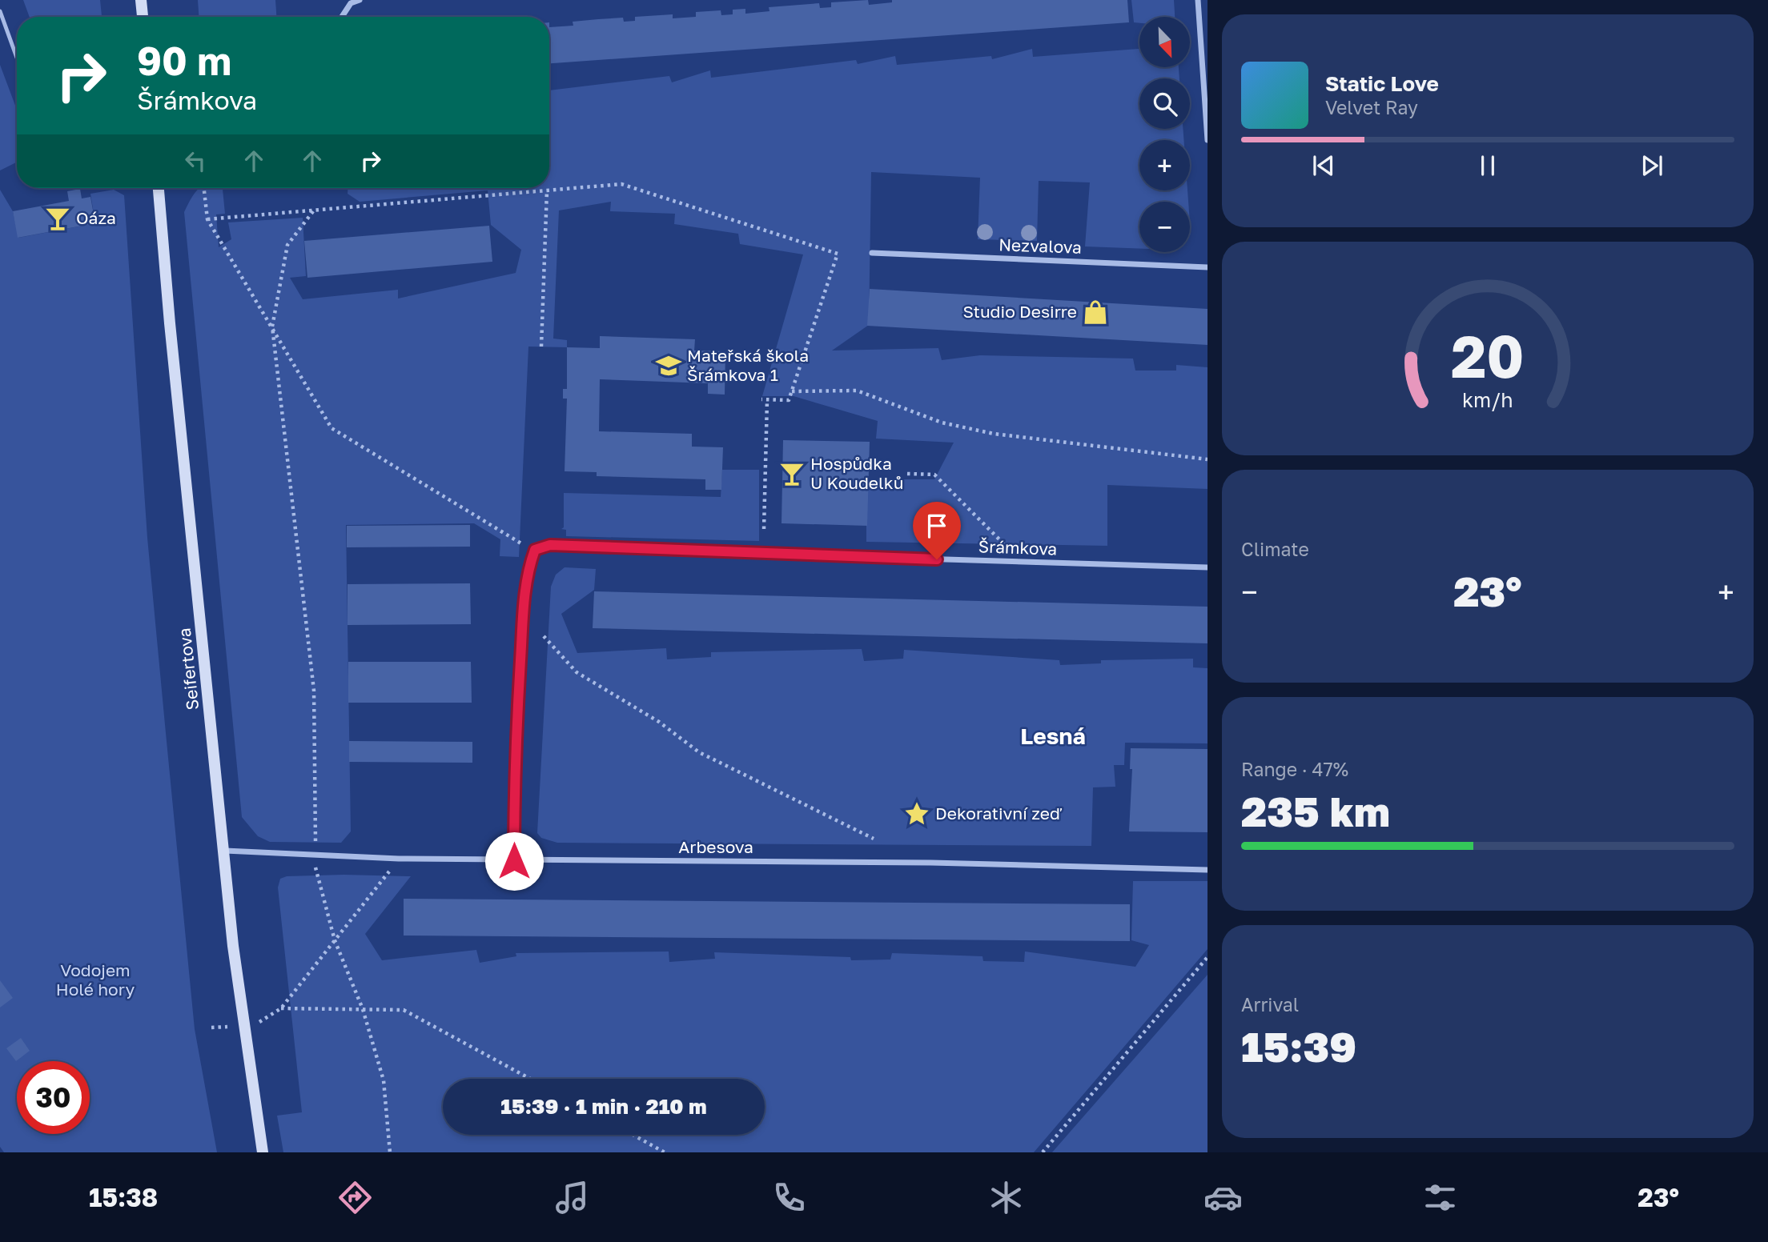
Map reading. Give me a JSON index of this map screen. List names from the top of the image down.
{
  "streets": {
    "street": [
      "Nezvalova",
      "Šrámkova",
      "Seifertova",
      "Arbesova"
    ]
  },
  "crossings": [
    ["Seifertova", "Arbesova"]
  ],
  "districts": ["Lesná"],
  "parks": ["Vodojem Holé hory"],
  "places": {
    "bar": ["Oáza", "Hospůdka U Koudelků"],
    "shop": ["Studio Desirre"],
    "school or university": ["Mateřská škola Šrámkova 1"],
    "place": ["Dekorativní zeď"]
  },
  "north": "bottom right",
  "page": {
    "map_buttons": ["+", "−"],
    "turn": ["90 m", "Šrámkova"],
    "song": ["Static Love", "Velvet Ray"],
    "tile": [
      "Climate",
      ["Range · 47%", "235 km"],
      ["Arrival", "15:39"]
    ],
    "heat": ["−", "23°", "+"],
    "limit": "30",
    "trip": "15:39 · 1 min · 210 m",
    "tabs": ["15:38", "23°"],
    "gauge": ["20", "km/h"]
  }
}
